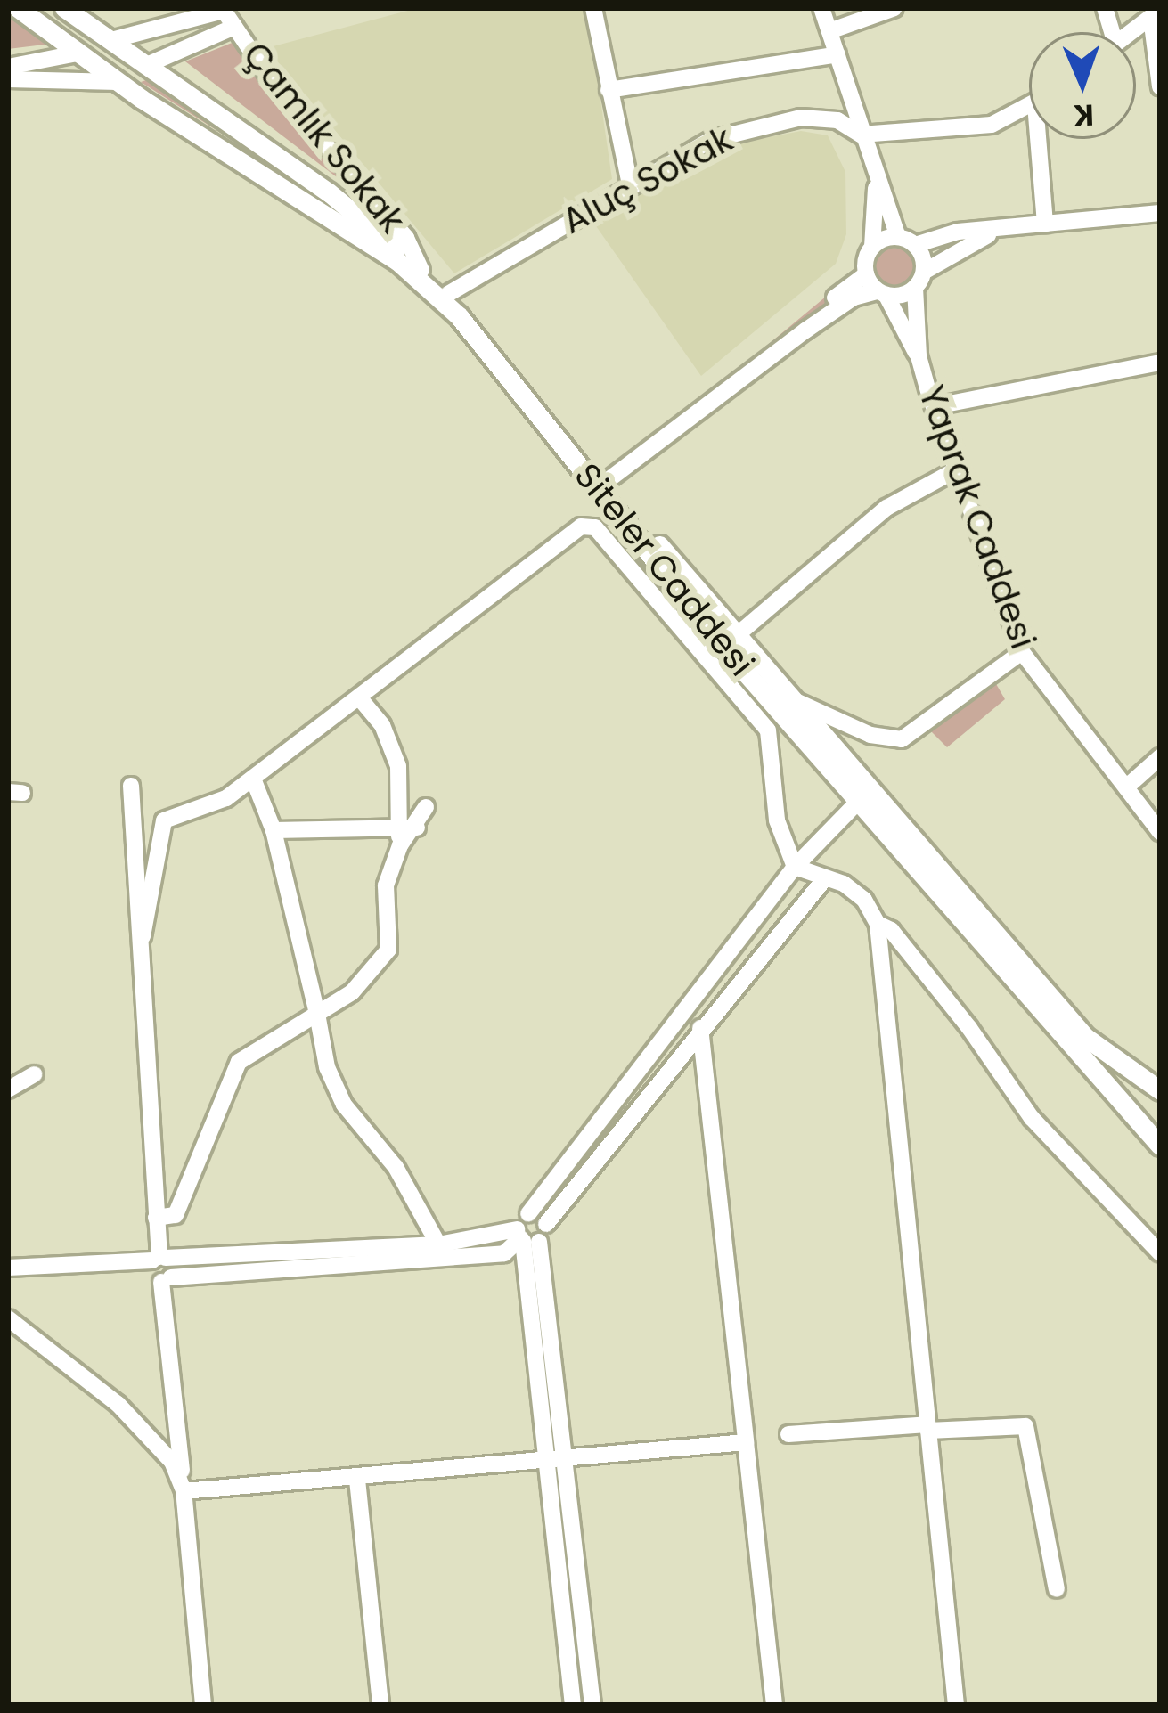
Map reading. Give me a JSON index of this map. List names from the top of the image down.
{
  "streets": {
    "main road": ["Siteler Caddesi"],
    "street": ["Çamlık Sokak", "Aluç Sokak", "Yaprak Caddesi"]
  },
  "crossings": [
    ["Çamlık Sokak", "Siteler Caddesi"],
    ["Aluç Sokak", "Siteler Caddesi"]
  ],
  "north": "bottom"
}
